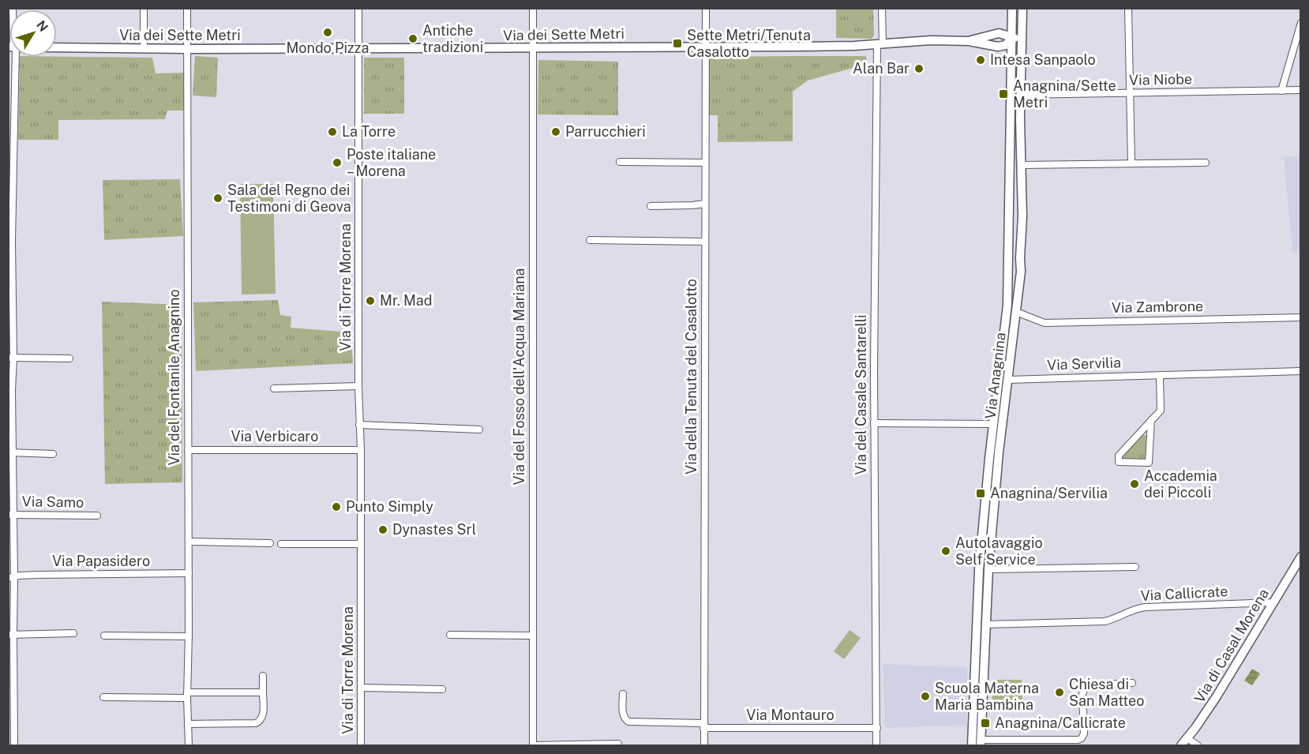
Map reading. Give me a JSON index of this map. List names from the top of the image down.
{
  "streets": {
    "main road": ["Via dei Sette Metri", "Via Anagnina", "Via di Casal Morena"],
    "street": [
      "Via Niobe",
      "Via di Torre Morena",
      "Via Zambrone",
      "Via Servilia",
      "Via del Fosso dell'Acqua Mariana",
      "Via della Tenuta del Casalotto",
      "Via del Fontanile Anagnino",
      "Via del Casale Santarelli",
      "Via Verbicaro",
      "Via Samo",
      "Via Papasidero",
      "Via Callicrate",
      "Via Montauro"
    ]
  },
  "crossings": [
    ["Via dei Sette Metri", "Via di Torre Morena"],
    ["Via dei Sette Metri", "Via Anagnina"],
    ["Via dei Sette Metri", "Via del Fosso dell'Acqua Mariana"],
    ["Via dei Sette Metri", "Via della Tenuta del Casalotto"],
    ["Via dei Sette Metri", "Via del Fontanile Anagnino"],
    ["Via dei Sette Metri", "Via del Casale Santarelli"],
    ["Via Niobe", "Via Anagnina"],
    ["Via di Torre Morena", "Via Verbicaro"],
    ["Via Zambrone", "Via Anagnina"],
    ["Via Servilia", "Via Anagnina"],
    ["Via Anagnina", "Via Callicrate"],
    ["Via della Tenuta del Casalotto", "Via Montauro"],
    ["Via del Fontanile Anagnino", "Via Verbicaro"],
    ["Via del Fontanile Anagnino", "Via Papasidero"],
    ["Via del Casale Santarelli", "Via Montauro"],
    ["Via Callicrate", "Via di Casal Morena"]
  ],
  "places": {
    "other": [
      "Mondo Pizza",
      "Antiche tradizioni",
      "Intesa Sanpaolo",
      "Alan Bar",
      "La Torre",
      "Parrucchieri",
      "Poste italiane – Morena",
      "Sala del Regno dei Testimoni di Geova",
      "Mr. Mad",
      "Accademia dei Piccoli",
      "Punto Simply",
      "Dynastes Srl",
      "Autolavaggio Self Service",
      "Chiesa di San Matteo",
      "Scuola Materna Maria Bambina"
    ],
    "transit": [
      "Sette Metri/Tenuta Casalotto",
      "Anagnina/Sette Metri",
      "Anagnina/Servilia",
      "Anagnina/Callicrate"
    ]
  },
  "north": "top right"
}
